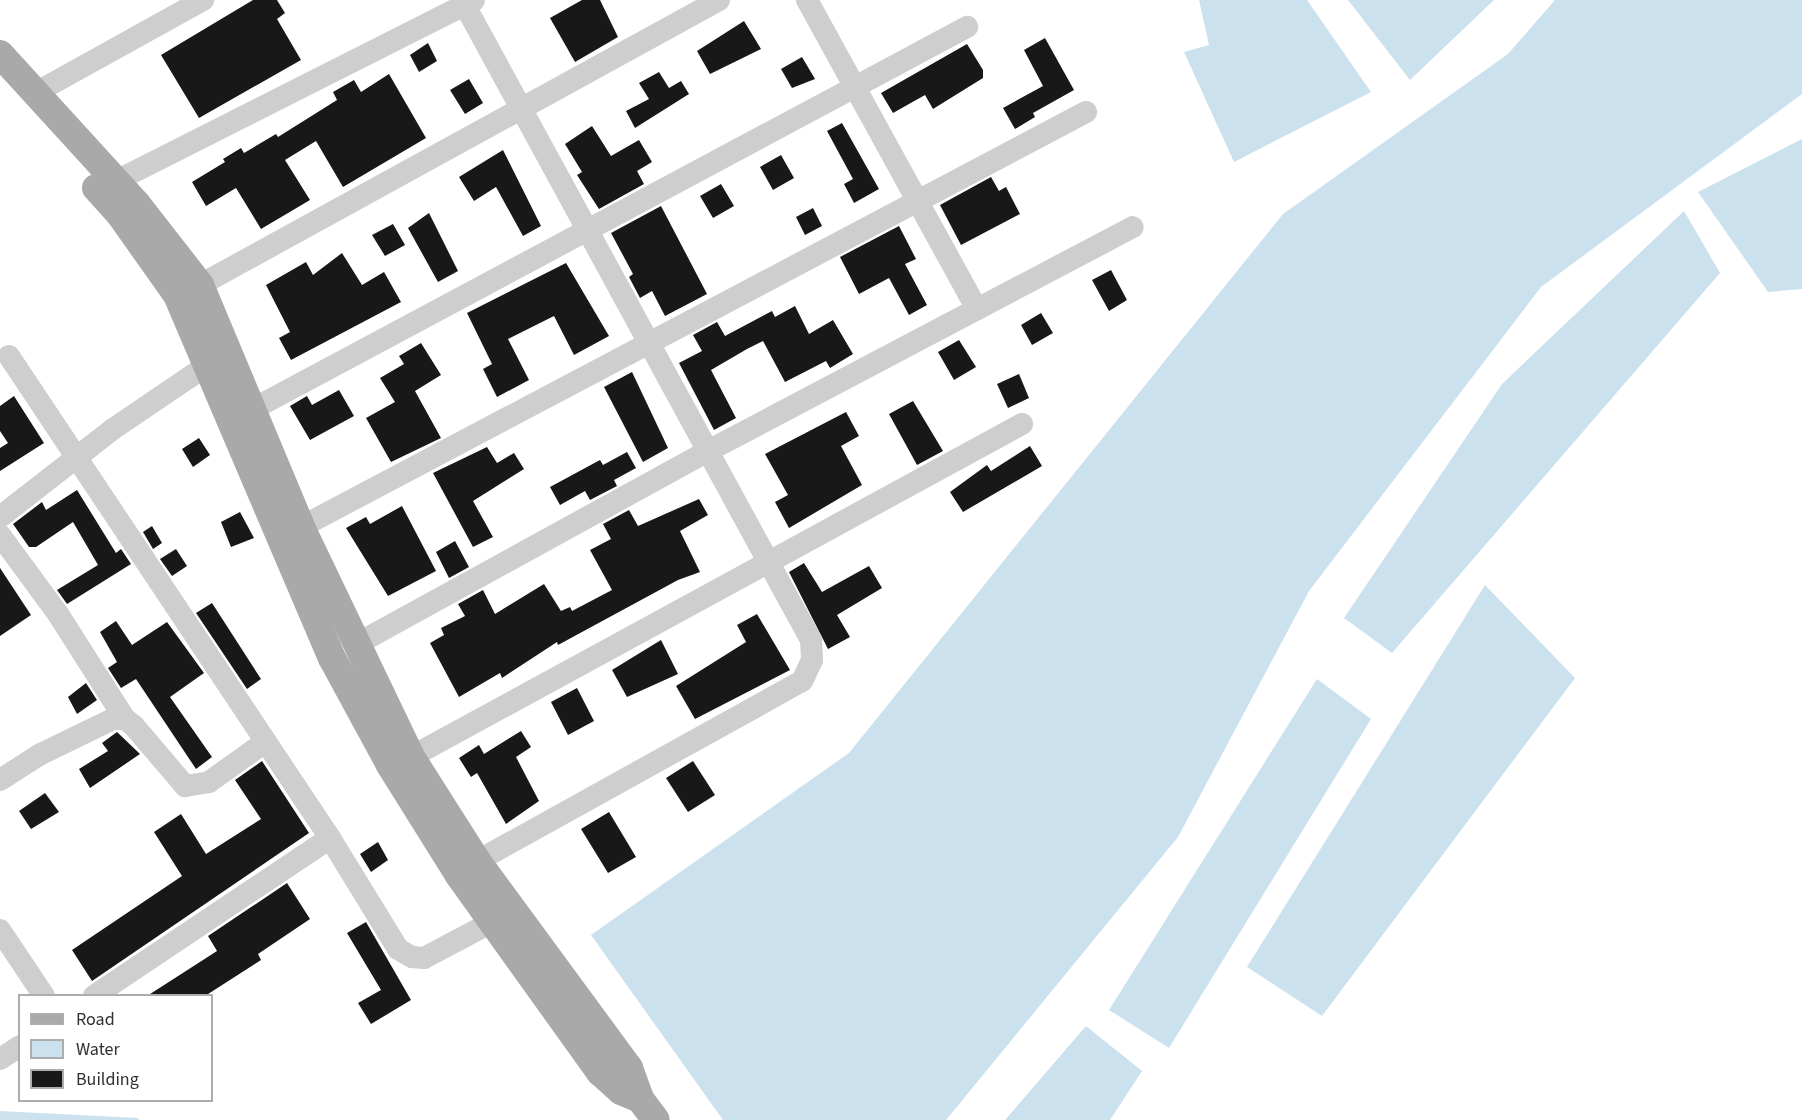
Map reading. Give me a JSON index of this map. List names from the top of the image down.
{
  "legend": ["Road", "Water", "Building"]
}
